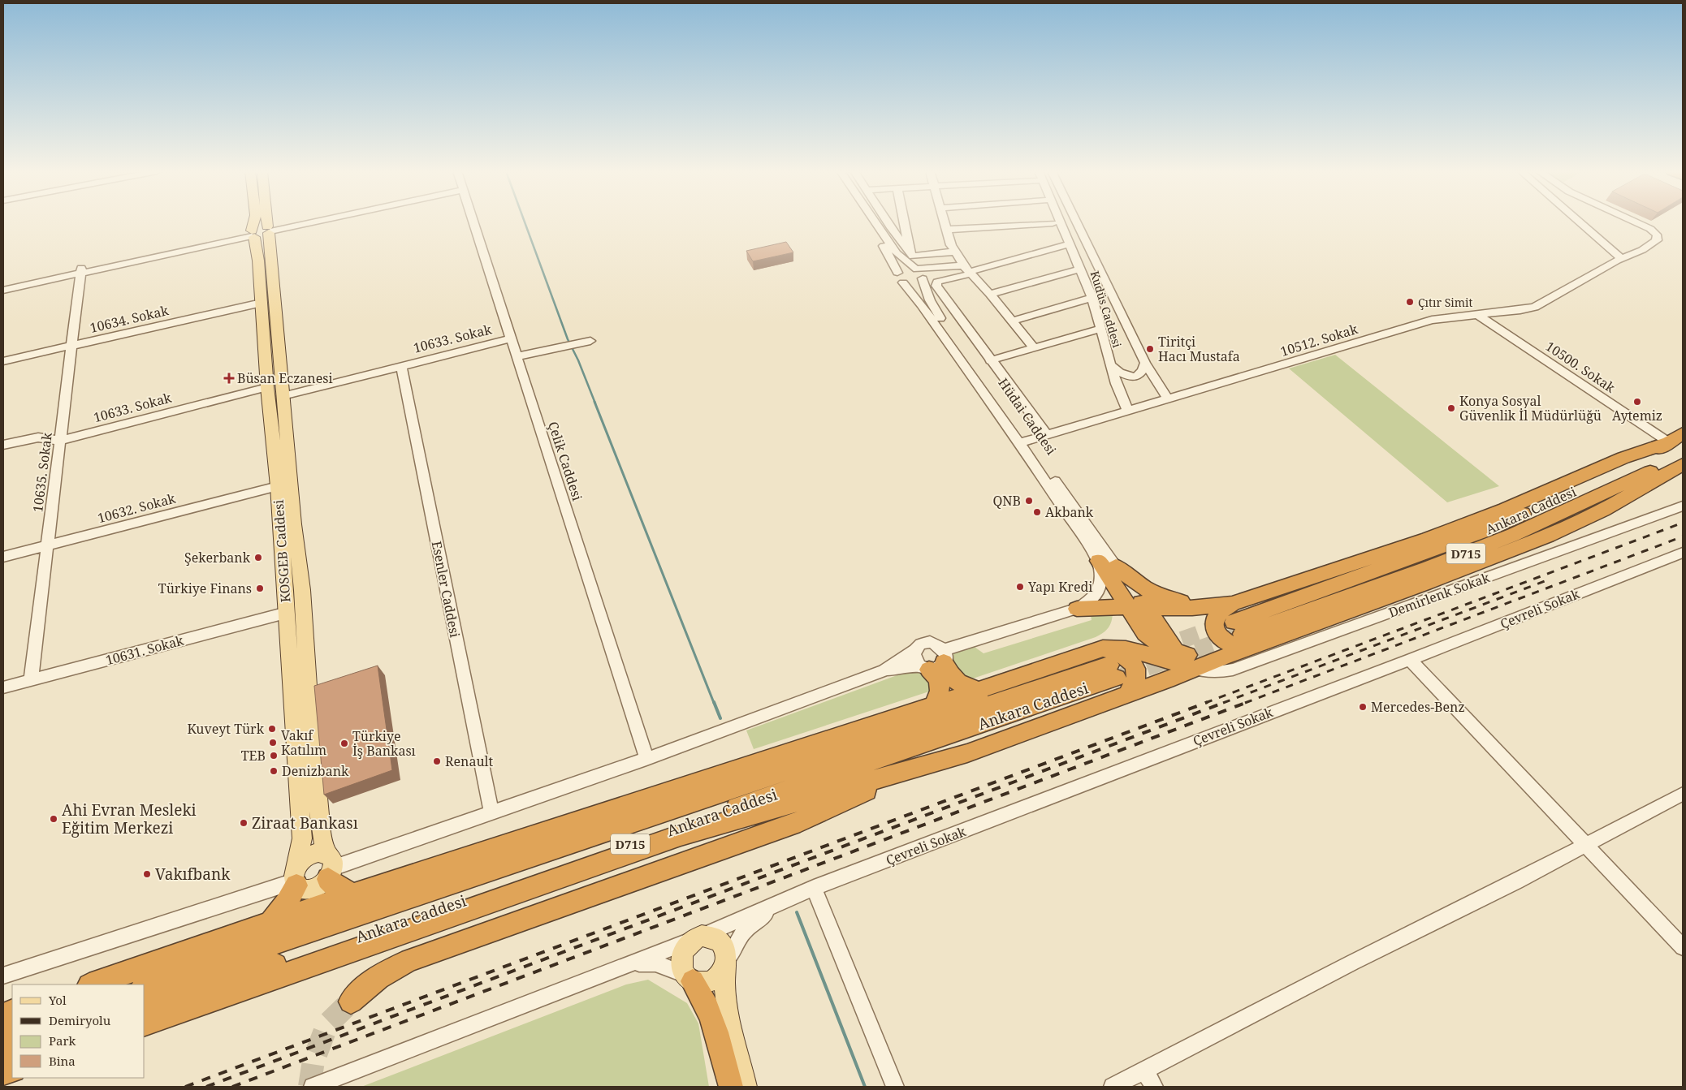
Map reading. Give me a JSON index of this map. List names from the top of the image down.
{
  "streets": {
    "highway": ["Ankara Caddesi", "D715"],
    "main road": ["KOSGEB Caddesi"],
    "street": [
      "Kudüs Caddesi",
      "10634. Sokak",
      "10633. Sokak",
      "10512. Sokak",
      "10500. Sokak",
      "Hüdai Caddesi",
      "Çelik Caddesi",
      "10635. Sokak",
      "10632. Sokak",
      "Esenler Caddesi",
      "Demirlenk Sokak",
      "Çevreli Sokak",
      "10631. Sokak"
    ]
  },
  "crossings": [
    ["Kudüs Caddesi", "10512. Sokak"],
    ["10634. Sokak", "10635. Sokak"],
    ["10634. Sokak", "KOSGEB Caddesi"],
    ["10633. Sokak", "Çelik Caddesi"],
    ["10633. Sokak", "10635. Sokak"],
    ["10633. Sokak", "KOSGEB Caddesi"],
    ["10633. Sokak", "Esenler Caddesi"],
    ["10512. Sokak", "10500. Sokak"],
    ["10512. Sokak", "Hüdai Caddesi"],
    ["10500. Sokak", "Ankara Caddesi"],
    ["10635. Sokak", "10632. Sokak"],
    ["10635. Sokak", "10631. Sokak"],
    ["10632. Sokak", "KOSGEB Caddesi"],
    ["KOSGEB Caddesi", "10631. Sokak"]
  ],
  "places": {
    "other": [
      "Çıtır Simit",
      "Tiritçi Hacı Mustafa",
      "Aytemiz",
      "Konya Sosyal Güvenlik İl Müdürlüğü",
      "QNB",
      "Akbank",
      "Şekerbank",
      "Yapı Kredi",
      "Türkiye Finans",
      "Mercedes-Benz",
      "Kuveyt Türk",
      "Vakıf Katılım",
      "Türkiye İş Bankası",
      "TEB",
      "Renault",
      "Denizbank",
      "Ahi Evran Mesleki Eğitim Merkezi",
      "Ziraat Bankası",
      "Vakıfbank"
    ],
    "health": ["Büsan Eczanesi"]
  },
  "legend": [
    "Yol",
    "Demiryolu",
    "Park",
    "Bina"
  ]
}
